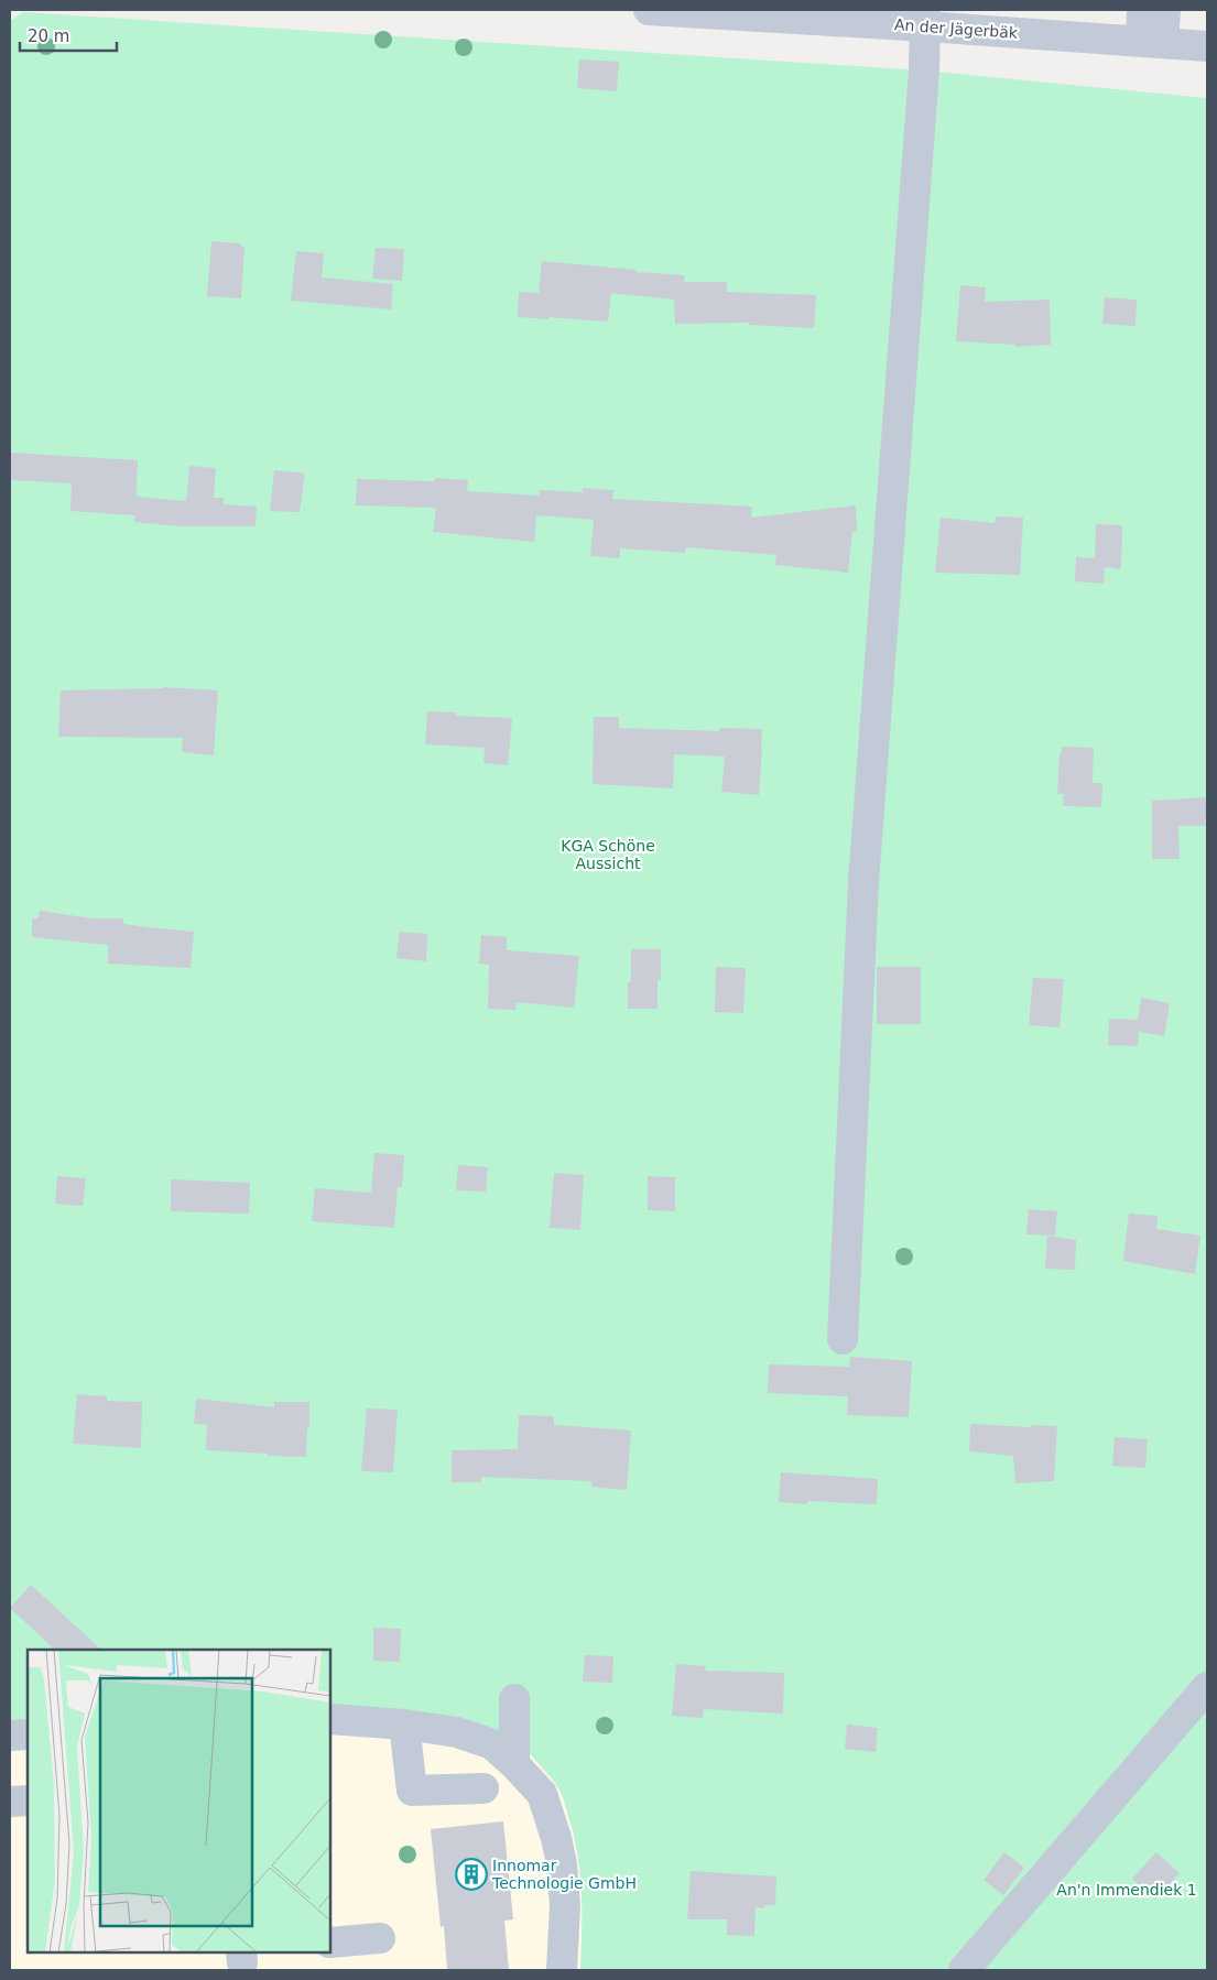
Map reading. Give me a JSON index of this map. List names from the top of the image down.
{
  "streets": {
    "street": ["An der Jägerbäk"]
  },
  "parks": ["KGA Schöne Aussicht", "An'n Immendiek 1"],
  "places": {
    "building": ["Innomar Technologie GmbH"]
  },
  "scale_bar": "20 m"
}
